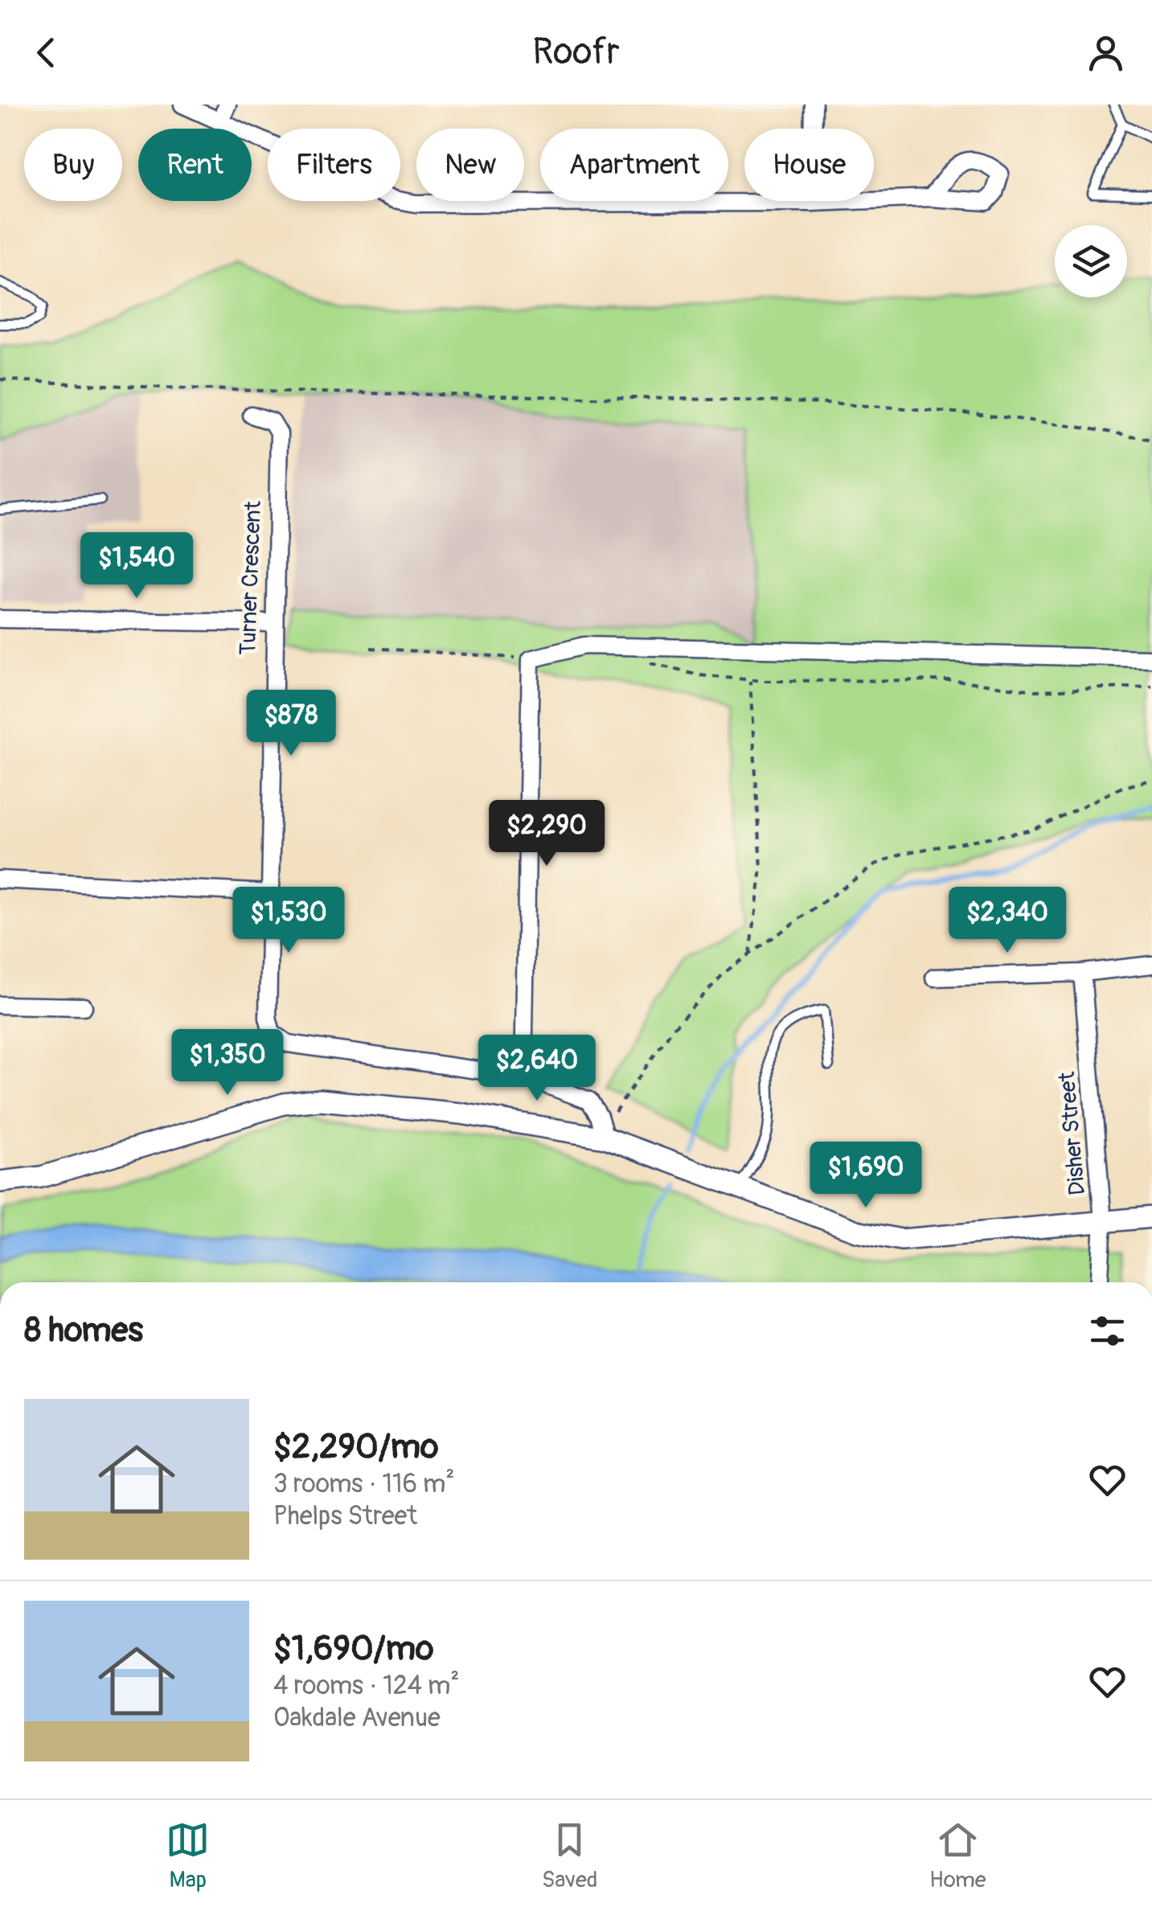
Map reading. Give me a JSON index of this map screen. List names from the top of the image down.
{
  "streets": {
    "street": ["Turner Crescent", "Disher Street"]
  },
  "page": {
    "header": "Roofr",
    "chip": [
      "Buy",
      "Rent",
      "Filters",
      "New",
      "Apartment",
      "House"
    ],
    "price": [
      "$1,540",
      "$878",
      "$2,290",
      "$1,530",
      "$2,340",
      "$1,350",
      "$2,640",
      "$1,690"
    ],
    "heading": "8 homes",
    "list": [
      {
        "name": "$2,290/mo",
        "note": "3 rooms · 116 m² · Phelps Street"
      },
      {
        "name": "$1,690/mo",
        "note": "4 rooms · 124 m² · Oakdale Avenue"
      }
    ],
    "tabs": ["Map", "Saved", "Home"]
  }
}
